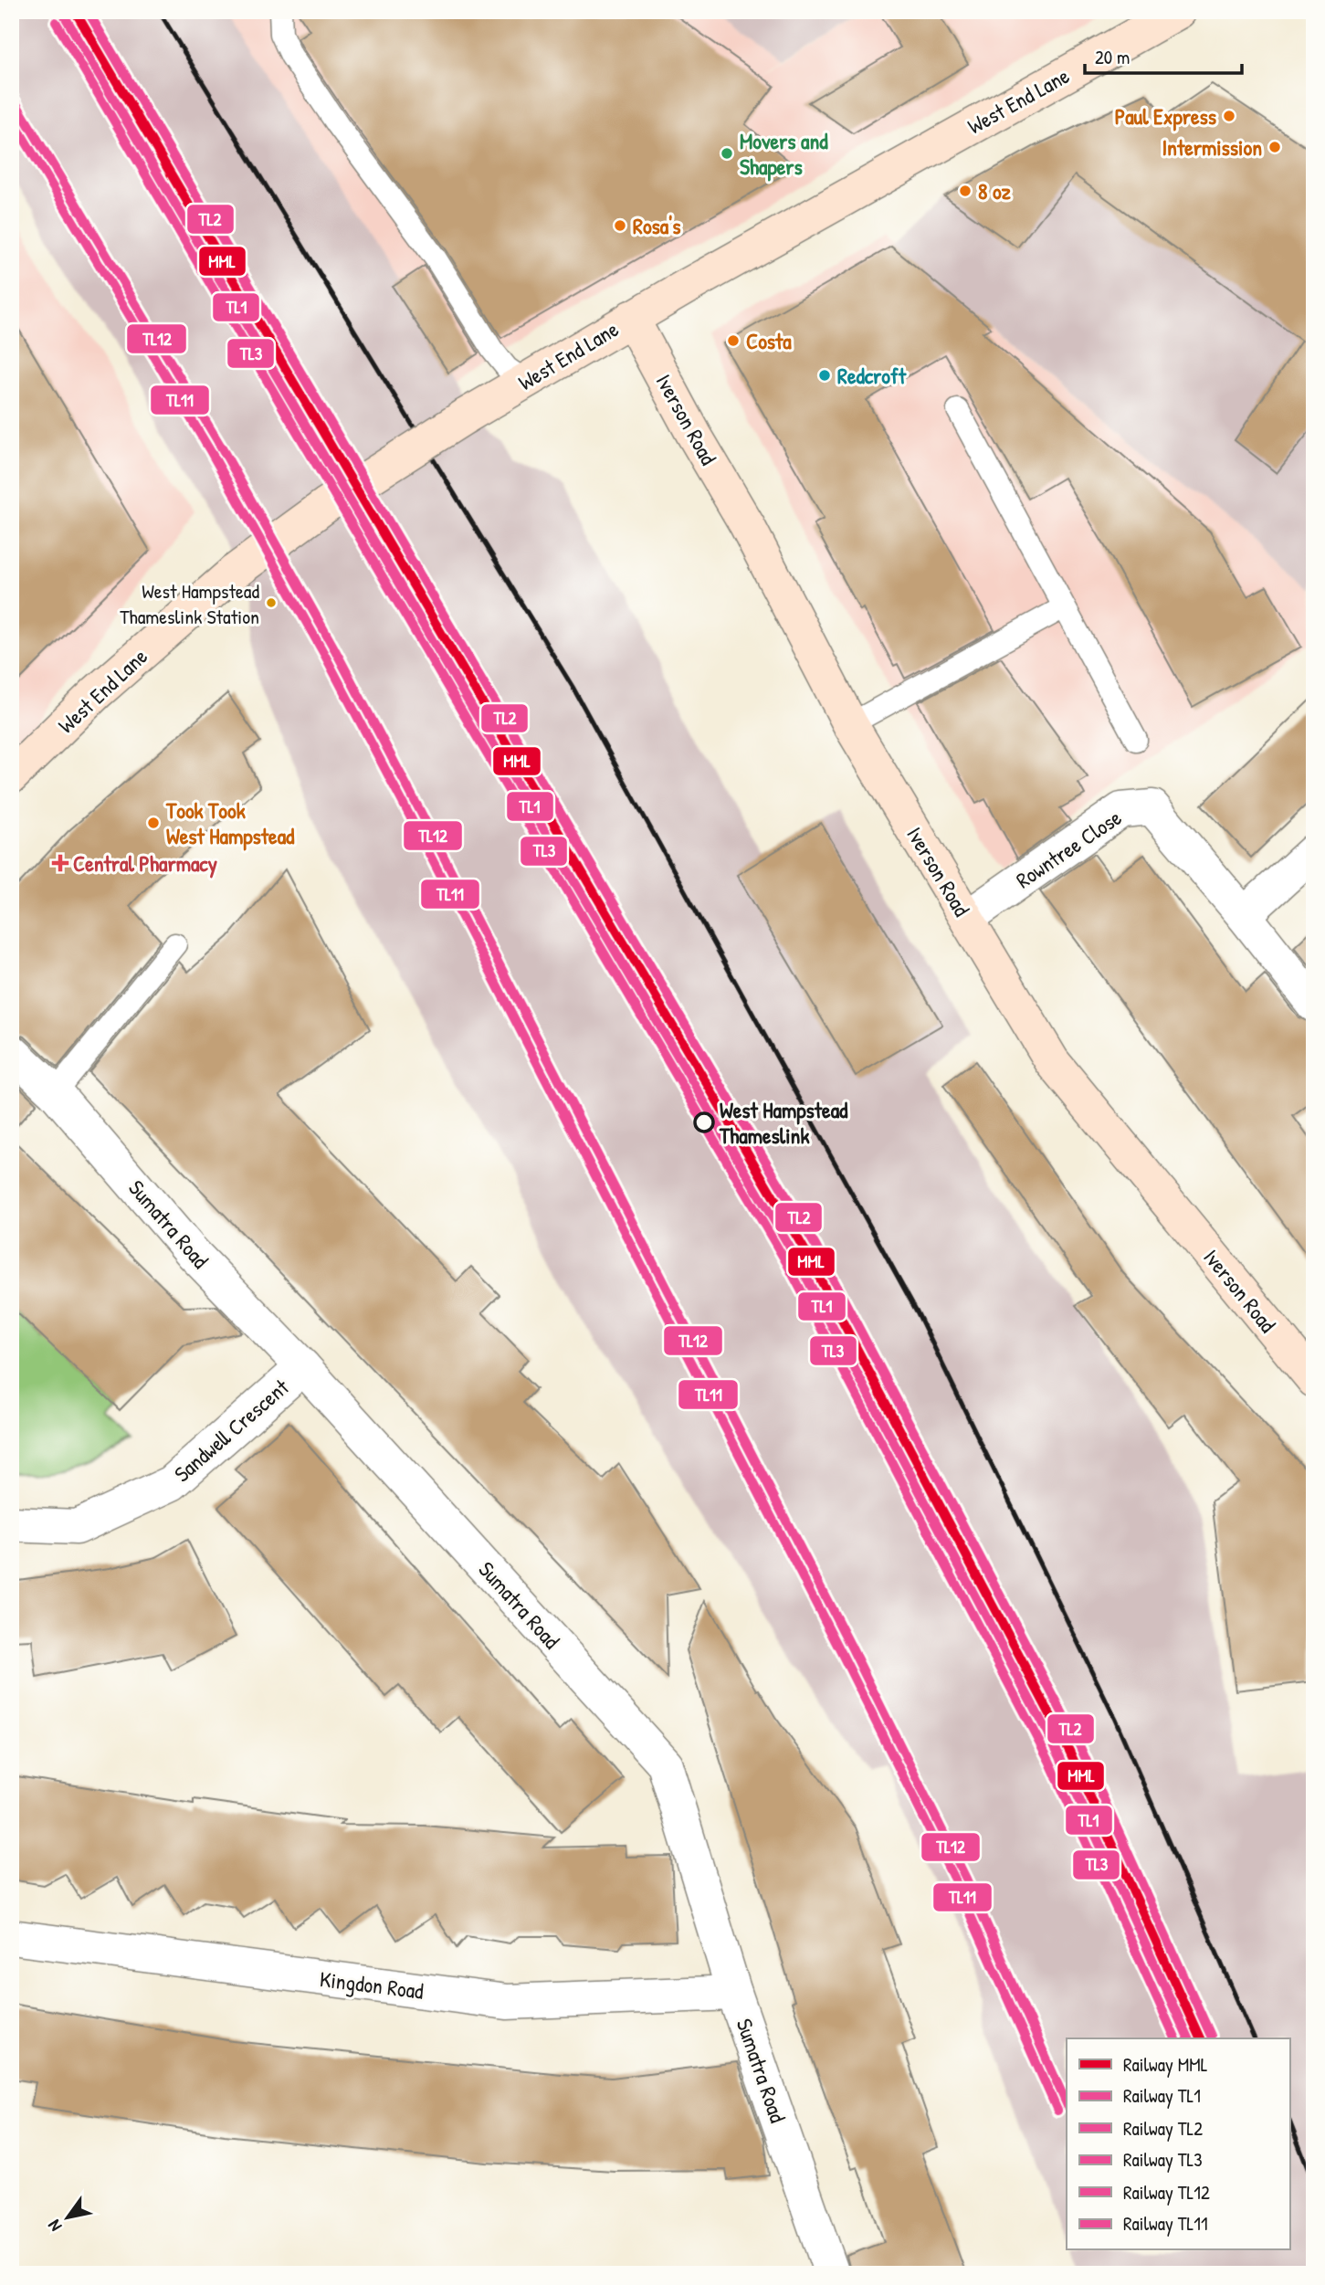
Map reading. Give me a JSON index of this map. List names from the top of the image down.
{
  "streets": {
    "main road": ["West End Lane", "Iverson Road"],
    "street": [
      "Rowntree Close",
      "Sumatra Road",
      "Sandwell Crescent",
      "Kingdon Road"
    ]
  },
  "crossings": [
    ["West End Lane", "Iverson Road"],
    ["Iverson Road", "Rowntree Close"],
    ["Sumatra Road", "Sandwell Crescent"],
    ["Sumatra Road", "Kingdon Road"]
  ],
  "places": {
    "other": [
      "Paul Express",
      "Intermission",
      "Movers and Shapers",
      "8 oz",
      "Rosa's",
      "Costa",
      "Redcroft",
      "West Hampstead Thameslink Station",
      "Took Took West Hampstead",
      "West Hampstead Thameslink"
    ],
    "health": ["Central Pharmacy"]
  },
  "lines": [
    "rail line MML",
    "rail line TL2",
    "rail line TL1",
    "rail line TL3",
    "rail line TL12",
    "rail line TL11"
  ],
  "legend": [
    "Railway MML",
    "Railway TL1",
    "Railway TL2",
    "Railway TL3",
    "Railway TL12",
    "Railway TL11"
  ],
  "scale_bar": "20 m",
  "north": "bottom left"
}
